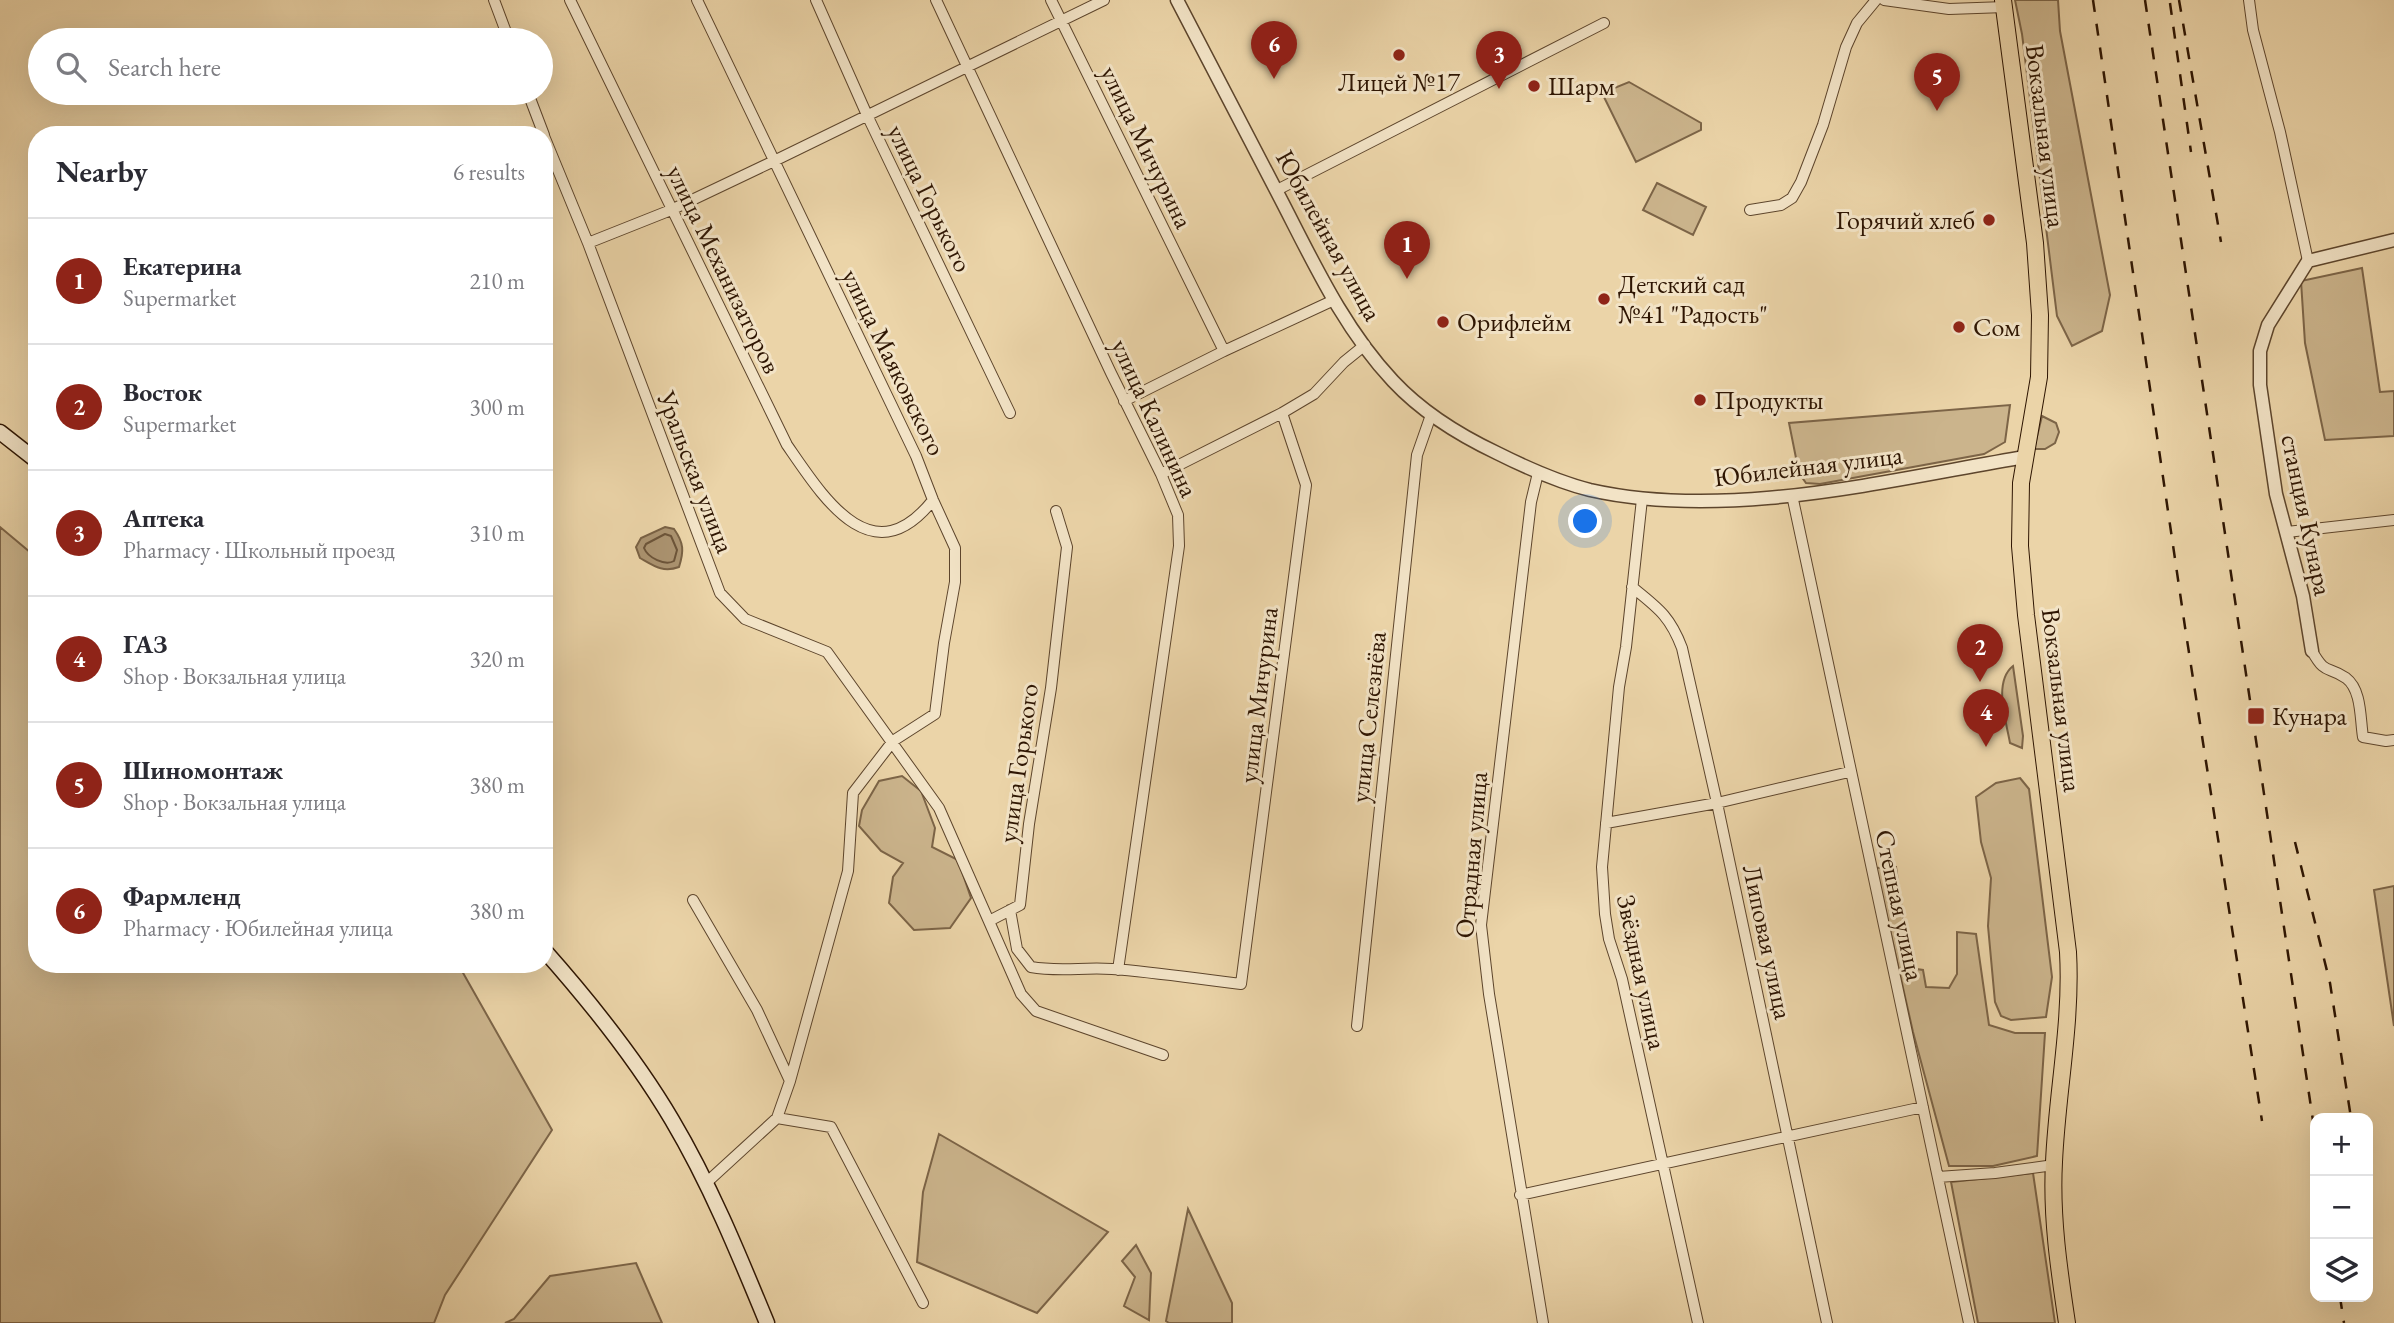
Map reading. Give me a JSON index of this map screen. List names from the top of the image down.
{
  "streets": {
    "main road": ["Вокзальная улица"],
    "street": [
      "улица Мичурина",
      "улица Горького",
      "Юбилейная улица",
      "улица Механизаторов",
      "улица Маяковского",
      "улица Калинина",
      "Уральская улица",
      "станция Кунара",
      "улица Селезнёва",
      "Отрадная улица",
      "Степная улица",
      "Липовая улица",
      "Звёздная улица"
    ]
  },
  "crossings": [
    ["Вокзальная улица", "Юбилейная улица"],
    ["улица Мичурина", "улица Калинина"],
    ["Юбилейная улица", "улица Селезнёва"],
    ["Юбилейная улица", "Отрадная улица"],
    ["Юбилейная улица", "Степная улица"],
    ["Юбилейная улица", "Звёздная улица"],
    ["улица Механизаторов", "улица Маяковского"],
    ["улица Маяковского", "Уральская улица"],
    ["Липовая улица", "Звёздная улица"]
  ],
  "places": {
    "other": [
      "Лицей №17",
      "Шарм",
      "Горячий хлеб",
      "Детский сад №41 \"Радость\"",
      "Орифлейм",
      "Сом",
      "Продукты"
    ],
    "transit": ["Кунара"]
  },
  "page": {
    "pins": [
      "6",
      "3",
      "5",
      "1",
      "2",
      "4"
    ],
    "search": "Search here",
    "heading": ["Nearby", "6 results"],
    "list": [
      {
        "mark": "1",
        "name": "Екатерина",
        "note": "Supermarket",
        "value": "210 m"
      },
      {
        "mark": "2",
        "name": "Восток",
        "note": "Supermarket",
        "value": "300 m"
      },
      {
        "mark": "3",
        "name": "Аптека",
        "note": "Pharmacy · Школьный проезд",
        "value": "310 m"
      },
      {
        "mark": "4",
        "name": "ГАЗ",
        "note": "Shop · Вокзальная улица",
        "value": "320 m"
      },
      {
        "mark": "5",
        "name": "Шиномонтаж",
        "note": "Shop · Вокзальная улица",
        "value": "380 m"
      },
      {
        "mark": "6",
        "name": "Фармленд",
        "note": "Pharmacy · Юбилейная улица",
        "value": "380 m"
      }
    ],
    "map_buttons": ["+", "−"]
  }
}
